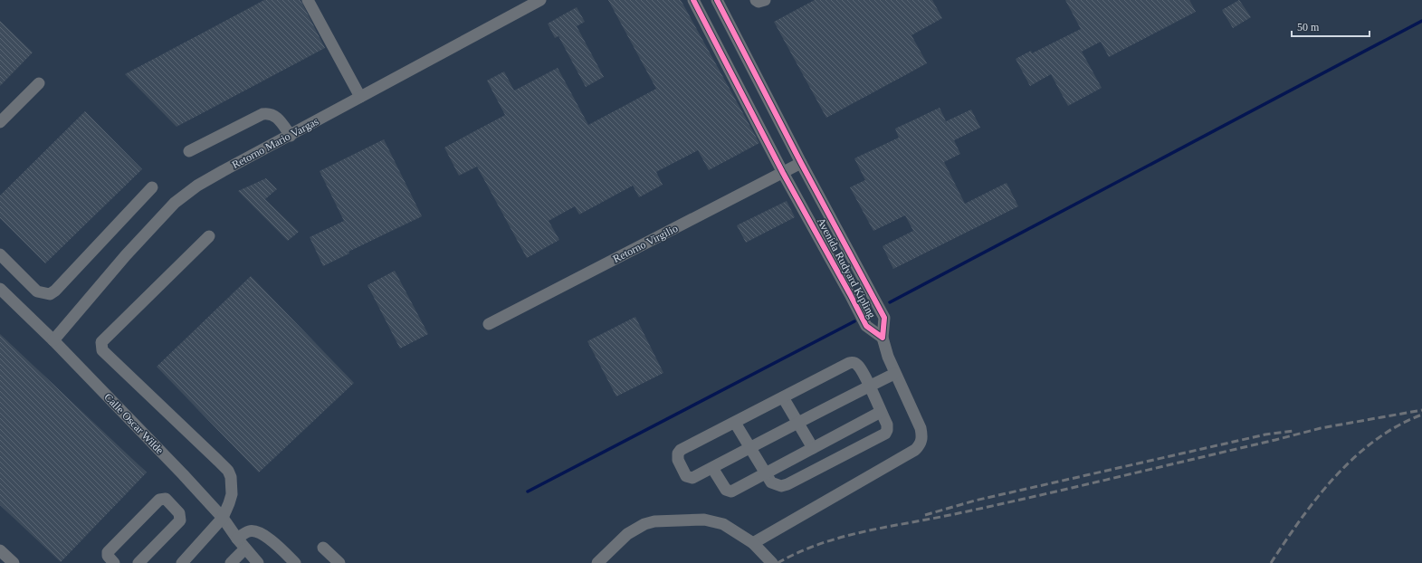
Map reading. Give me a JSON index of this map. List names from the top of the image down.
{
  "streets": {
    "street": [
      "Retorno Mario Vargas",
      "Retorno Virgilio",
      "Avenida Rudyard Kipling",
      "Calle Oscar Wilde"
    ]
  },
  "crossings": [
    ["Retorno Mario Vargas", "Calle Oscar Wilde"],
    ["Retorno Virgilio", "Avenida Rudyard Kipling"]
  ],
  "scale_bar": "50 m"
}
